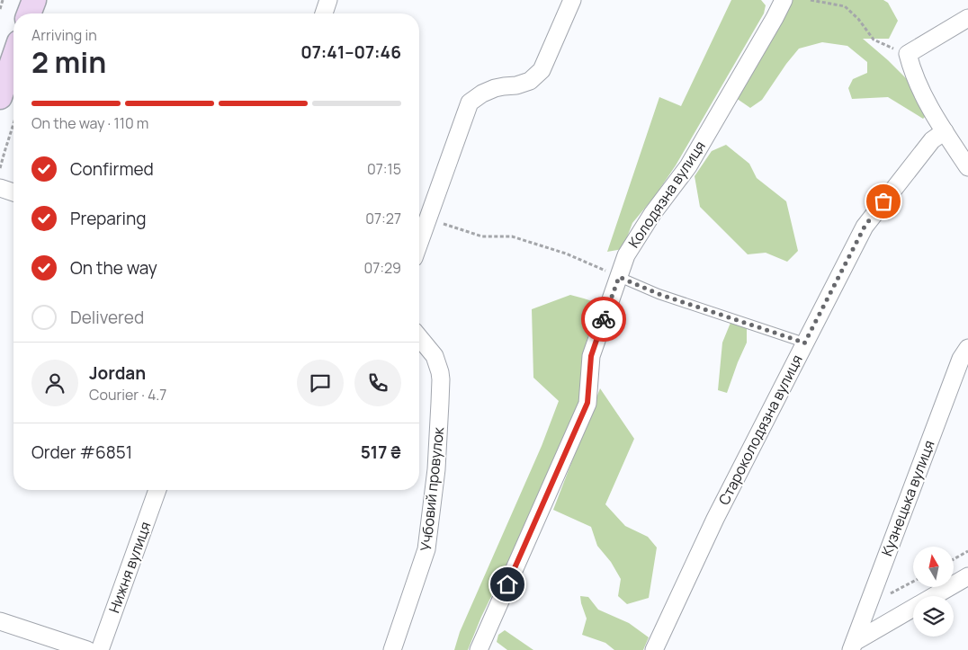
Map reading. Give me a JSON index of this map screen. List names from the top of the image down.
{
  "streets": {
    "street": [
      "Колодязна вулиця",
      "Староколодязна вулиця",
      "Учбовий провулок",
      "Кузнецька вулиця",
      "Нижня вулиця"
    ]
  },
  "north": "top",
  "page": {
    "heading": ["2 min", "Arriving in", "07:41–07:46"],
    "panel": [
      "Jordan",
      "Courier · 4.7",
      "Order #6851",
      "517 ₴"
    ],
    "bar": "On the way · 110 m",
    "list": [
      ["Confirmed", "07:15"],
      ["Preparing", "07:27"],
      ["On the way", "07:29"],
      "Delivered"
    ]
  }
}
